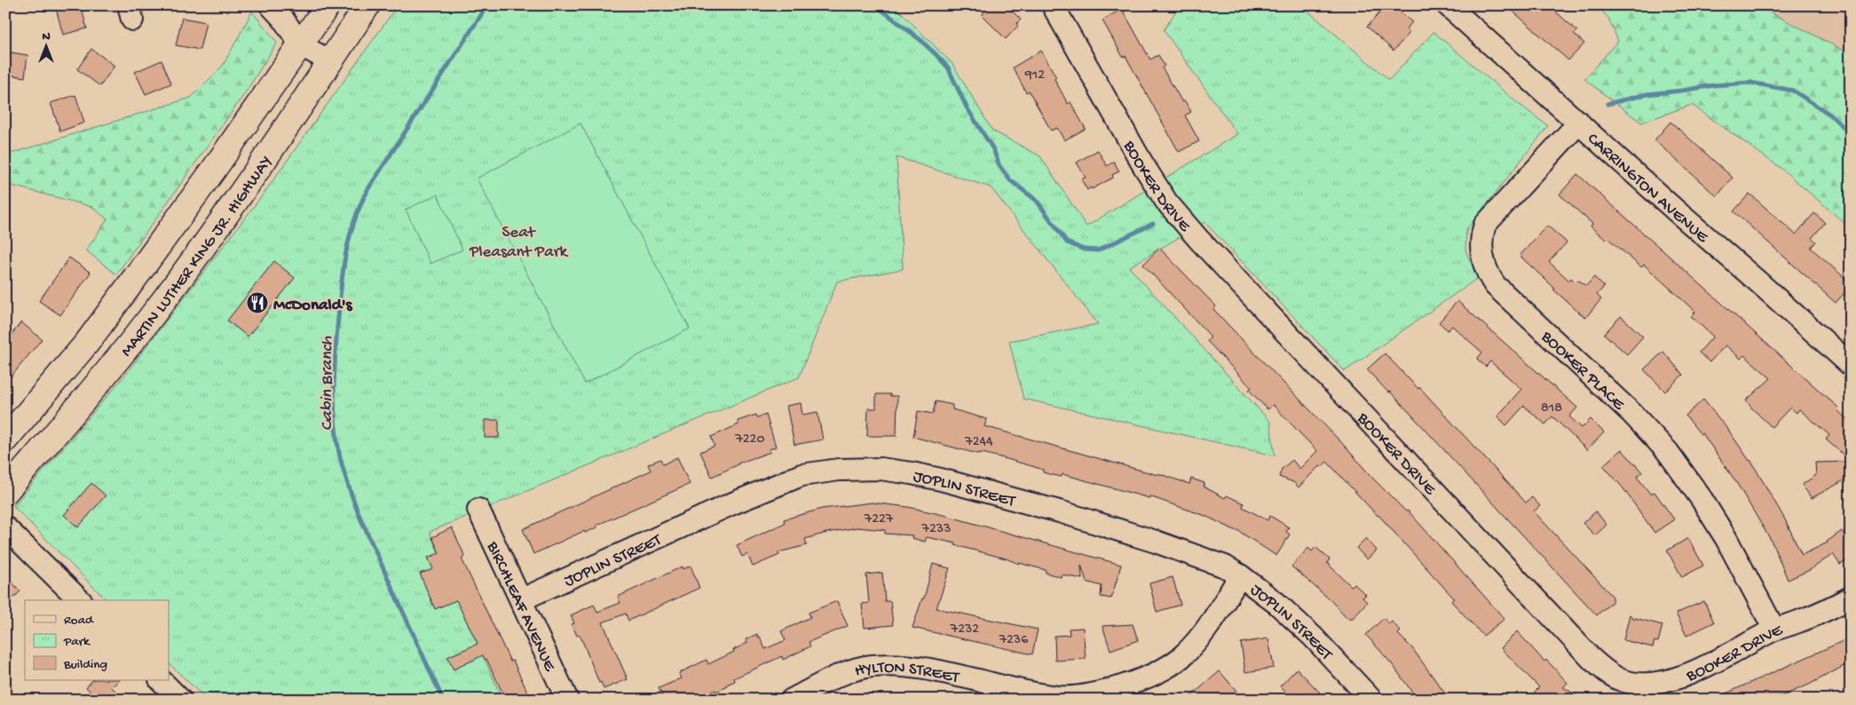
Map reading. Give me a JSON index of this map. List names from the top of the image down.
{
  "streets": {
    "main road": ["MARTIN LUTHER KING JR. HIGHWAY"],
    "street": [
      "BOOKER DRIVE",
      "CARRINGTON AVENUE",
      "BOOKER PLACE",
      "JOPLIN STREET",
      "BIRCHLEAF AVENUE",
      "HYLTON STREET"
    ]
  },
  "crossings": [
    ["BOOKER DRIVE", "BOOKER PLACE"],
    ["CARRINGTON AVENUE", "BOOKER PLACE"],
    ["JOPLIN STREET", "BIRCHLEAF AVENUE"],
    ["JOPLIN STREET", "HYLTON STREET"]
  ],
  "water": ["Cabin Branch"],
  "parks": ["Seat Pleasant Park"],
  "places": {
    "restaurant": ["McDonald's"]
  },
  "house_numbers": [
    "912",
    "818",
    "7220",
    "7244",
    "7227",
    "7233",
    "7232",
    "7236"
  ],
  "legend": ["Road", "Park", "Building"],
  "north": "top"
}
